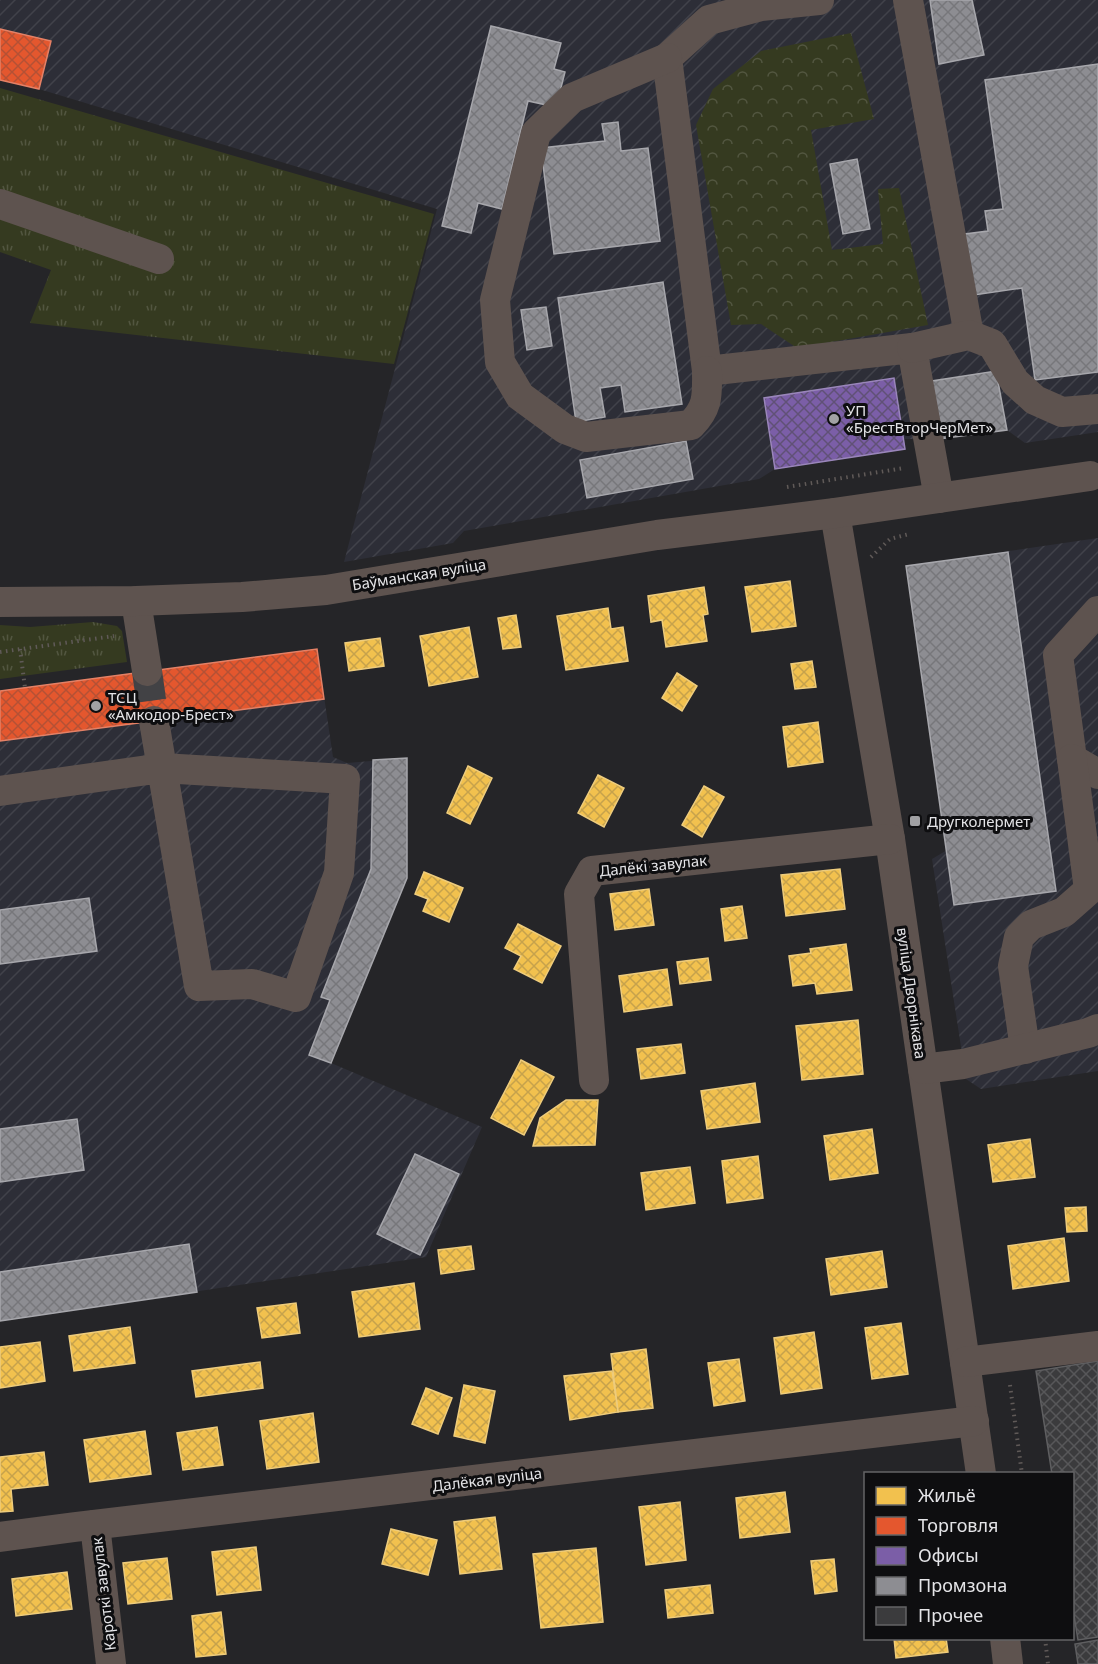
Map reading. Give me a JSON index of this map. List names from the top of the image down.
{
  "streets": {
    "street": [
      "Баўманская вуліца",
      "Далёкі завулак",
      "вуліца Дворнікава",
      "Далёкая вуліца",
      "Кароткі завулак"
    ]
  },
  "crossings": [
    ["Баўманская вуліца", "вуліца Дворнікава"],
    ["Далёкі завулак", "вуліца Дворнікава"],
    ["вуліца Дворнікава", "Далёкая вуліца"],
    ["Далёкая вуліца", "Кароткі завулак"]
  ],
  "places": {
    "other": ["УП «БрестВторЧерМет»", "ТСЦ «Амкодор-Брест»"],
    "transit": ["Другколермет"]
  },
  "legend": [
    "Жильё",
    "Торговля",
    "Офисы",
    "Промзона",
    "Прочее"
  ]
}
